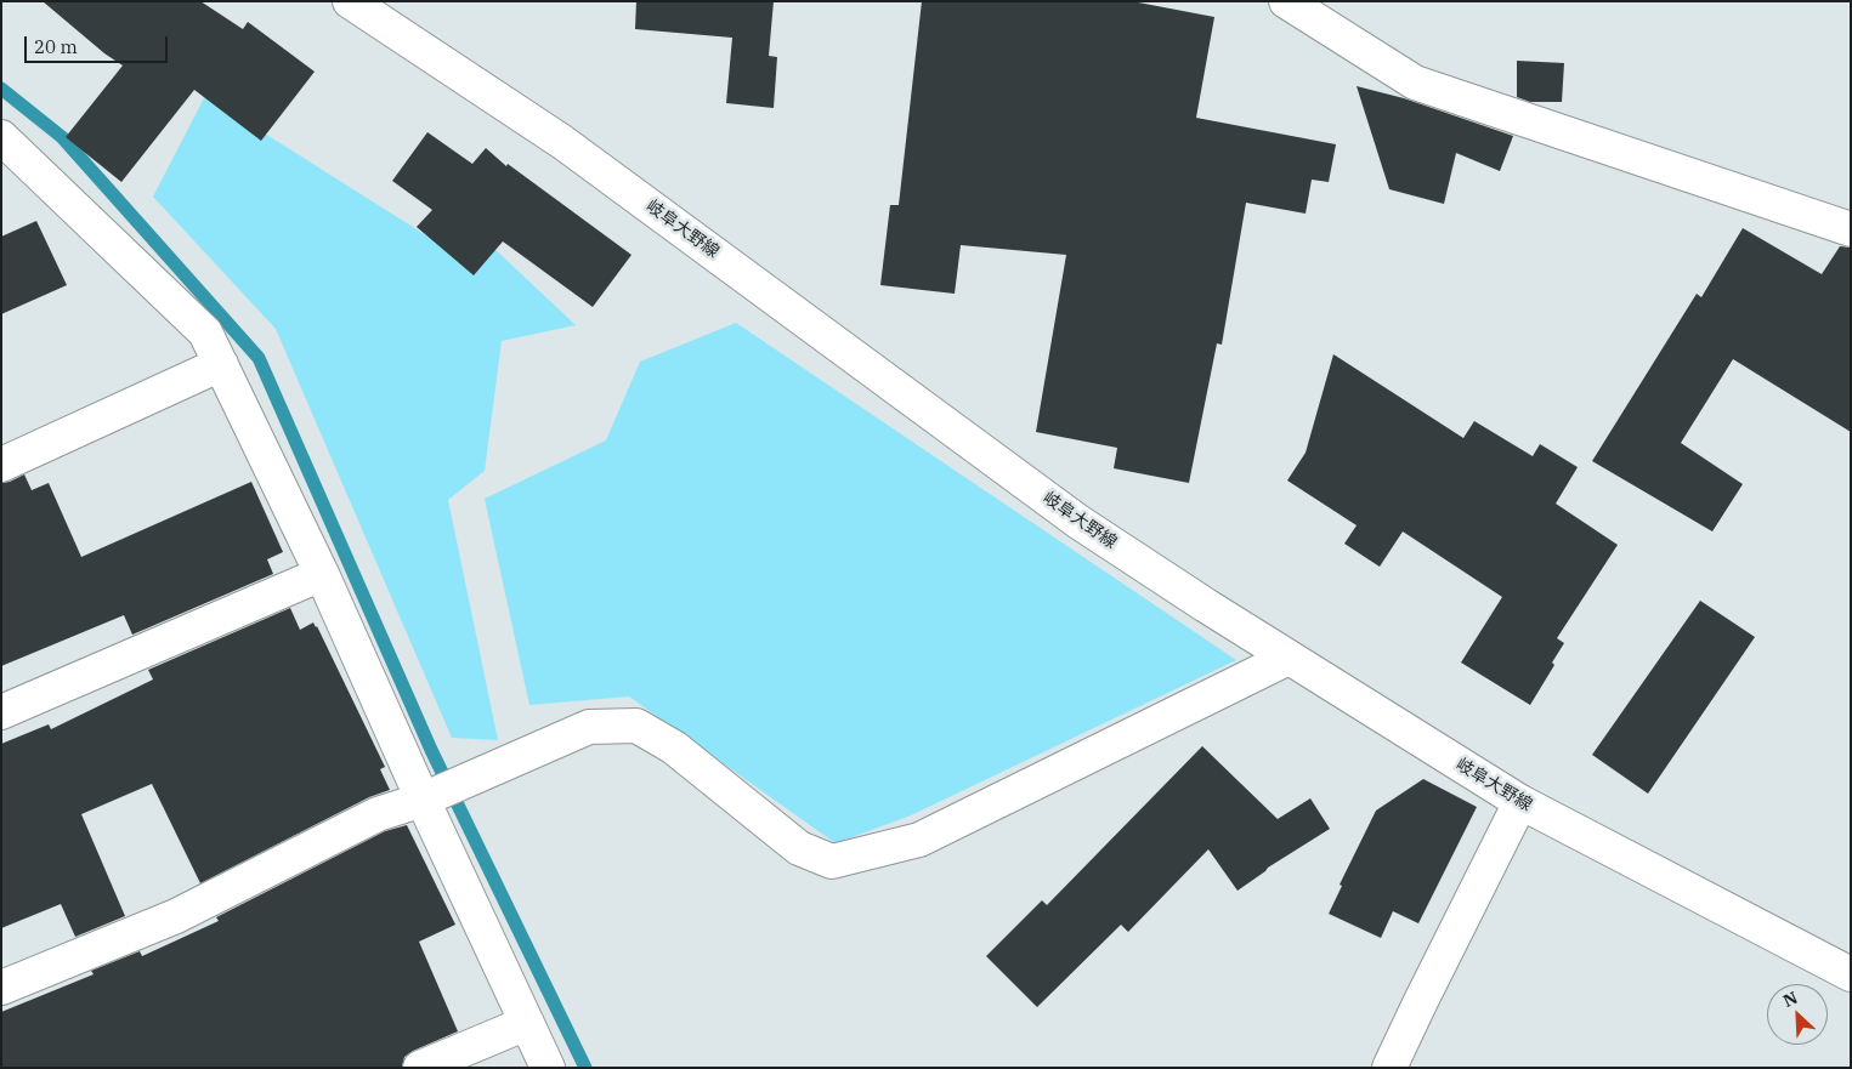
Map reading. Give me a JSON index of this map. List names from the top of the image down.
{
  "streets": {
    "street": ["岐阜大野線"]
  },
  "scale_bar": "20 m",
  "north": "top left"
}
